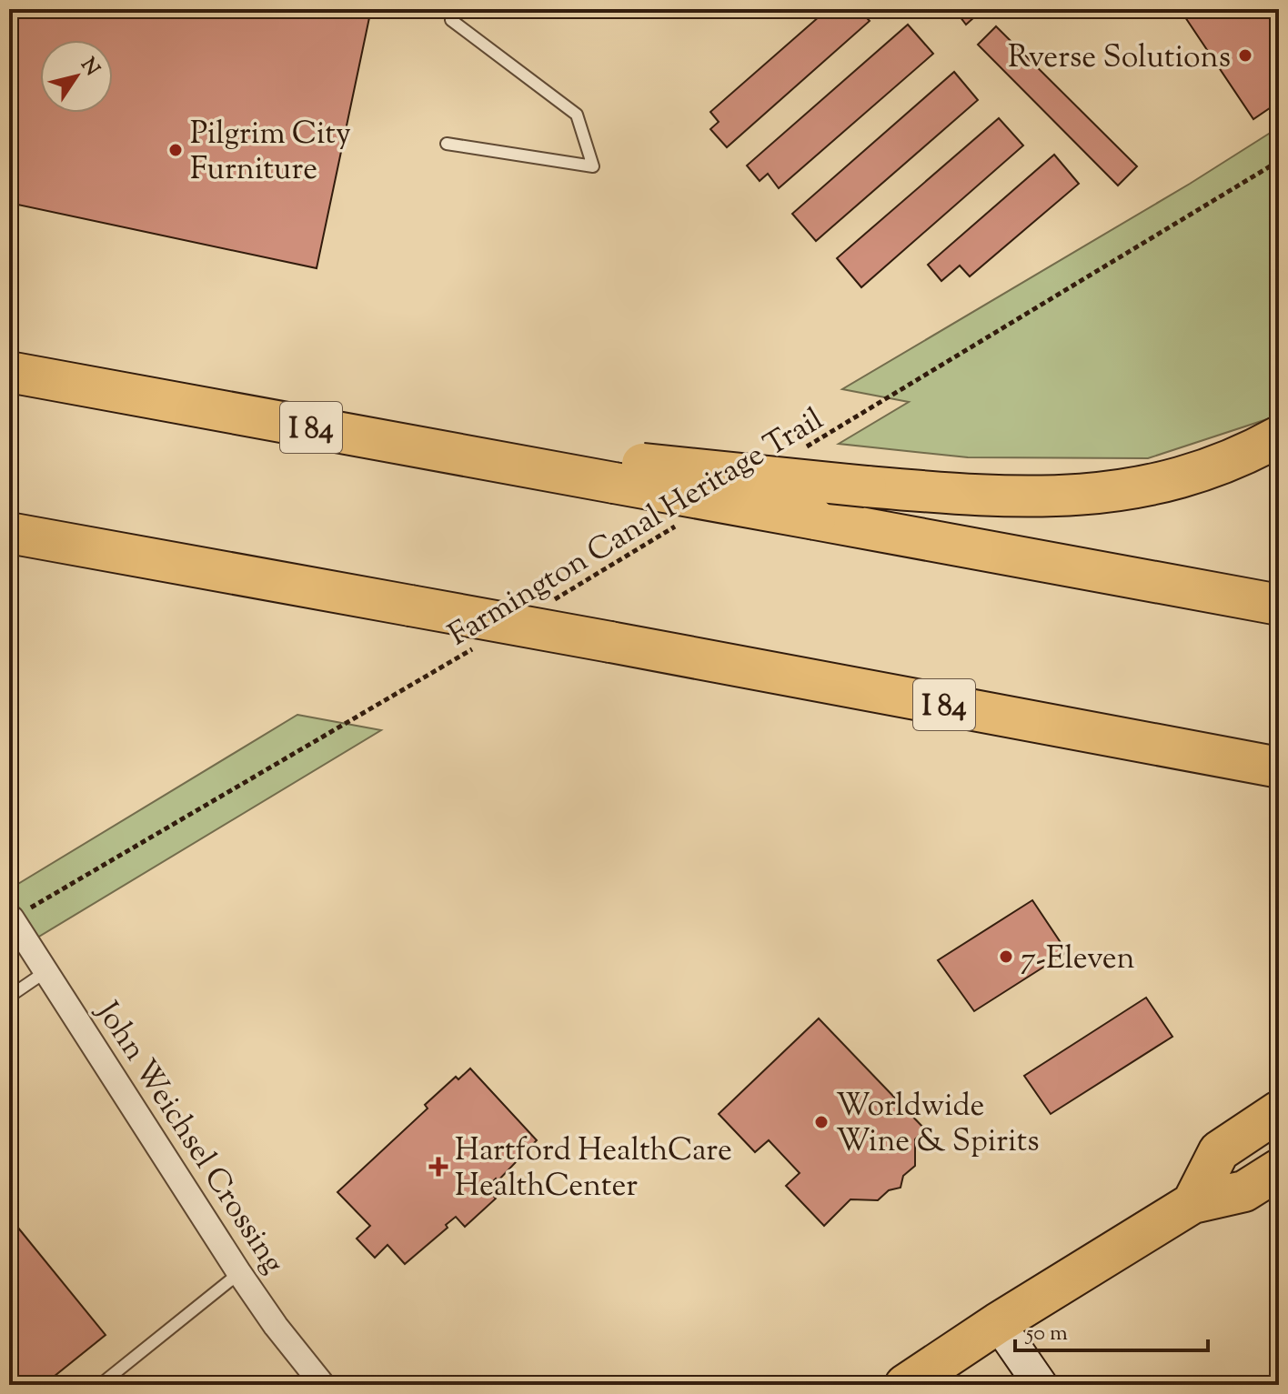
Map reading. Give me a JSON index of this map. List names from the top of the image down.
{
  "streets": {
    "highway": ["I 84"],
    "street": ["John Weichsel Crossing"],
    "path": ["Farmington Canal Heritage Trail"]
  },
  "crossings": [
    ["Farmington Canal Heritage Trail", "John Weichsel Crossing"]
  ],
  "places": {
    "other": [
      "Rverse Solutions",
      "Pilgrim City Furniture",
      "7-Eleven",
      "Worldwide Wine & Spirits"
    ],
    "health": ["Hartford HealthCare HealthCenter"]
  },
  "scale_bar": "50 m",
  "north": "top right"
}
